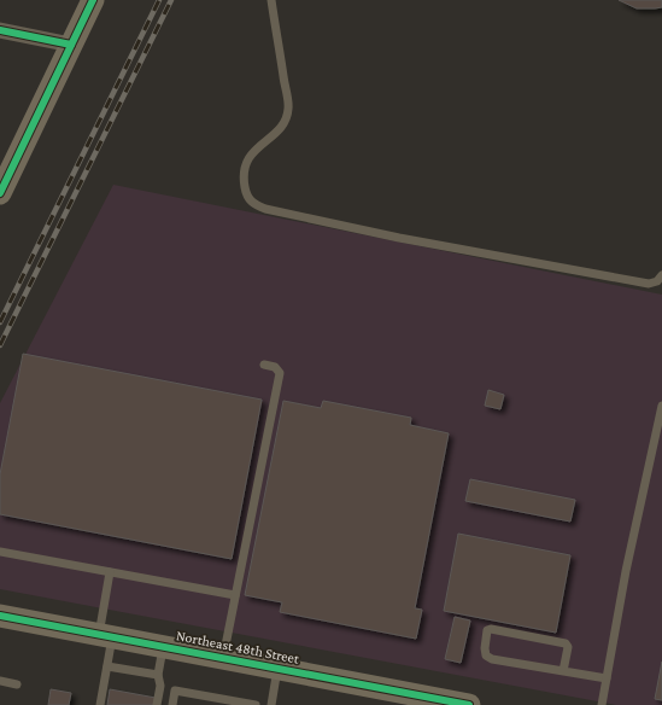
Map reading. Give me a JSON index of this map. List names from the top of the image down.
{
  "streets": {
    "street": ["Northeast 48th Street"]
  }
}
